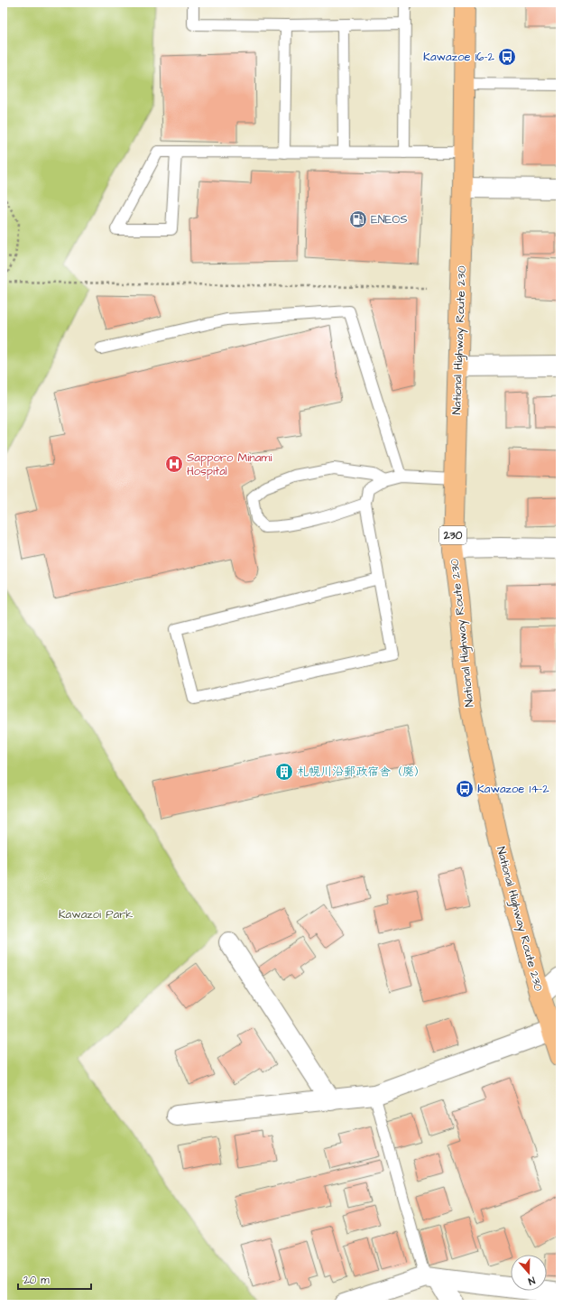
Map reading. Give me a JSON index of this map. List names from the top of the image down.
{
  "streets": {
    "highway": ["National Highway Route 230", "230"]
  },
  "parks": ["Kawazoi Park"],
  "places": {
    "bus stop": ["Kawazoe 16-2", "Kawazoe 14-2"],
    "fuel station": ["ENEOS"],
    "hospital": ["Sapporo Minami Hospital"],
    "building": ["札幌川沿郵政宿舎（廃）"]
  },
  "scale_bar": "20 m",
  "north": "bottom"
}
